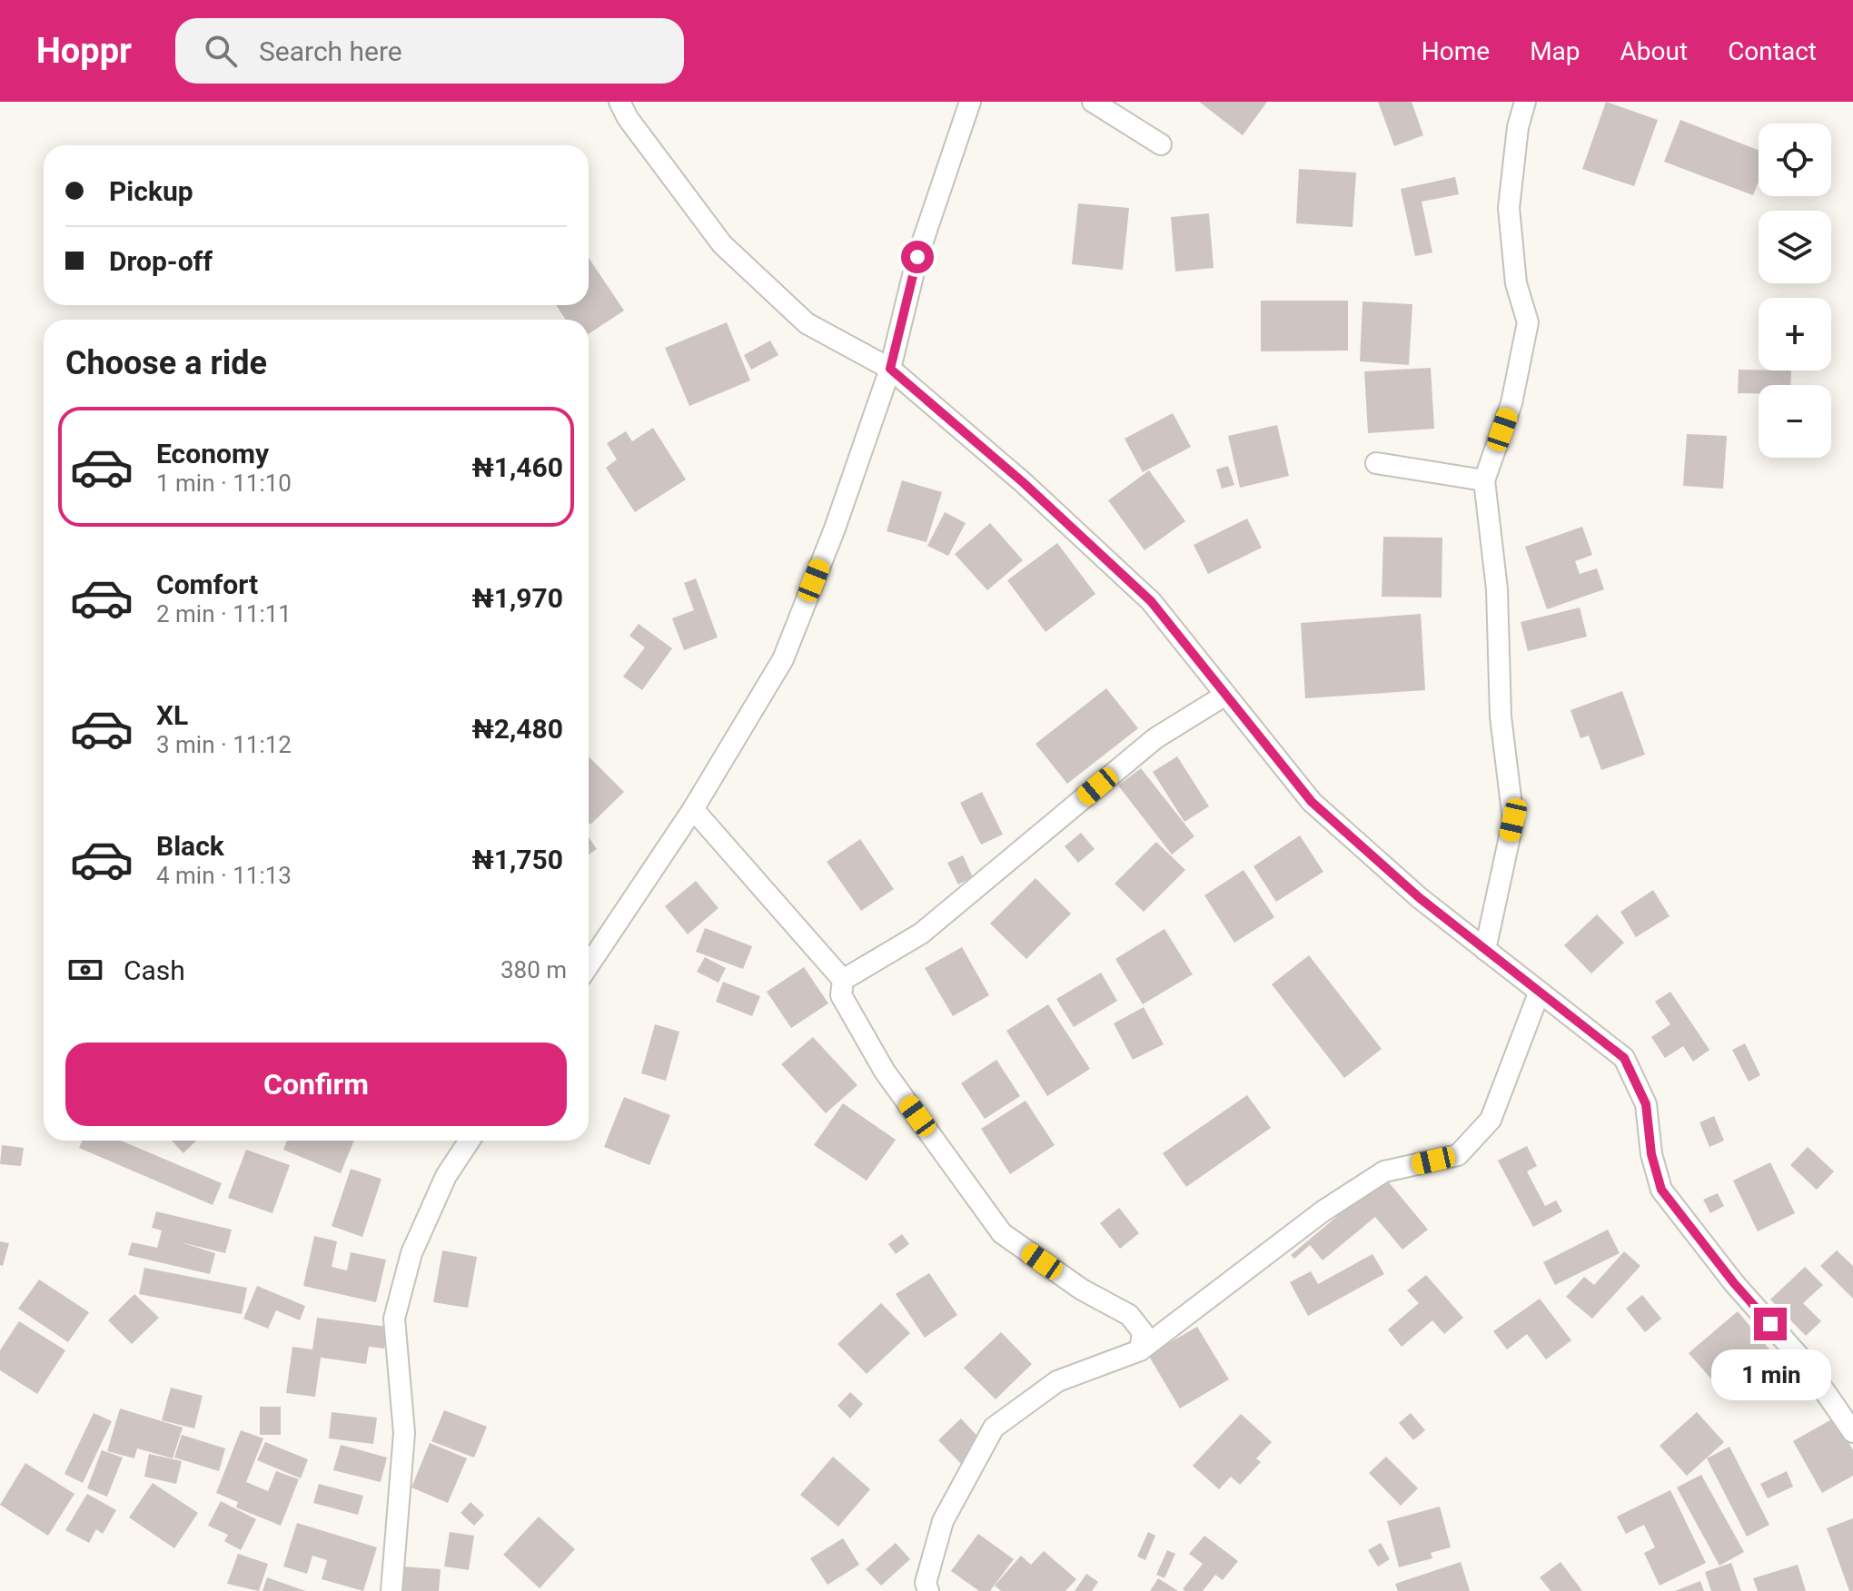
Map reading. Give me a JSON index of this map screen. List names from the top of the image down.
{
  "page": {
    "header": "Hoppr",
    "search": "Search here",
    "nav": [
      "Home",
      "Map",
      "About",
      "Contact"
    ],
    "map_buttons": ["+", "−"],
    "banner": ["Pickup", "Drop-off"],
    "heading": "Choose a ride",
    "list": [
      {
        "name": "Economy",
        "note": "1 min · 11:10",
        "value": "₦1,460"
      },
      {
        "name": "Comfort",
        "note": "2 min · 11:11",
        "value": "₦1,970"
      },
      {
        "name": "XL",
        "note": "3 min · 11:12",
        "value": "₦2,480"
      },
      {
        "name": "Black",
        "note": "4 min · 11:13",
        "value": "₦1,750"
      }
    ],
    "pay": ["Cash", "380 m"],
    "buttons": "Confirm",
    "bubble": "1 min"
  }
}
